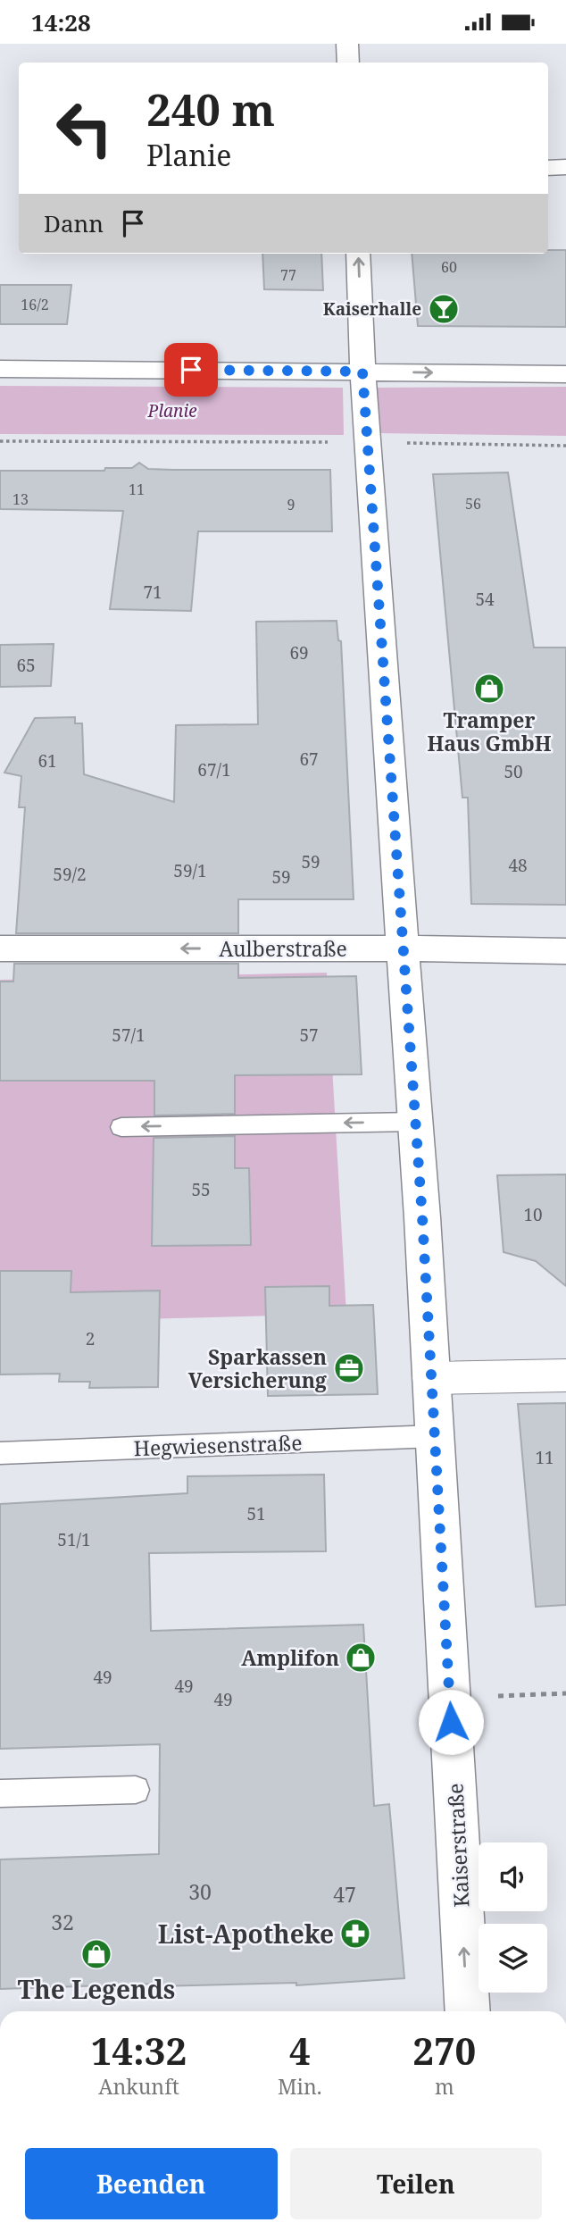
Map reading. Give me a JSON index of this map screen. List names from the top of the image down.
{
  "streets": {
    "street": ["Aulberstraße", "Kaiserstraße"],
    "lane": ["Hegwiesenstraße"]
  },
  "crossings": [
    ["Aulberstraße", "Kaiserstraße"],
    ["Hegwiesenstraße", "Kaiserstraße"]
  ],
  "one_way": ["Aulberstraße"],
  "parks": ["Planie"],
  "places": {
    "bar": ["Kaiserhalle"],
    "shop": ["Tramper Haus GmbH", "Amplifon", "The Legends"],
    "office": ["Sparkassen Versicherung"],
    "pharmacy": ["List-Apotheke"]
  },
  "house_numbers": [
    "60",
    "77",
    "16/2",
    "11",
    "13",
    "56",
    "9",
    "71",
    "54",
    "69",
    "65",
    "67",
    "61",
    "67/1",
    "50",
    "59",
    "48",
    "59/1",
    "59/2",
    "59",
    "57/1",
    "57",
    "55",
    "10",
    "2",
    "11",
    "51",
    "51/1",
    "49",
    "49",
    "49",
    "30",
    "47",
    "32"
  ],
  "page": {
    "status": "14:28",
    "turn": ["240 m", "Planie"],
    "then": "Dann",
    "eta": [
      "14:32",
      "Ankunft",
      "4",
      "Min.",
      "270",
      "m"
    ],
    "buttons": ["Beenden", "Teilen"]
  }
}
